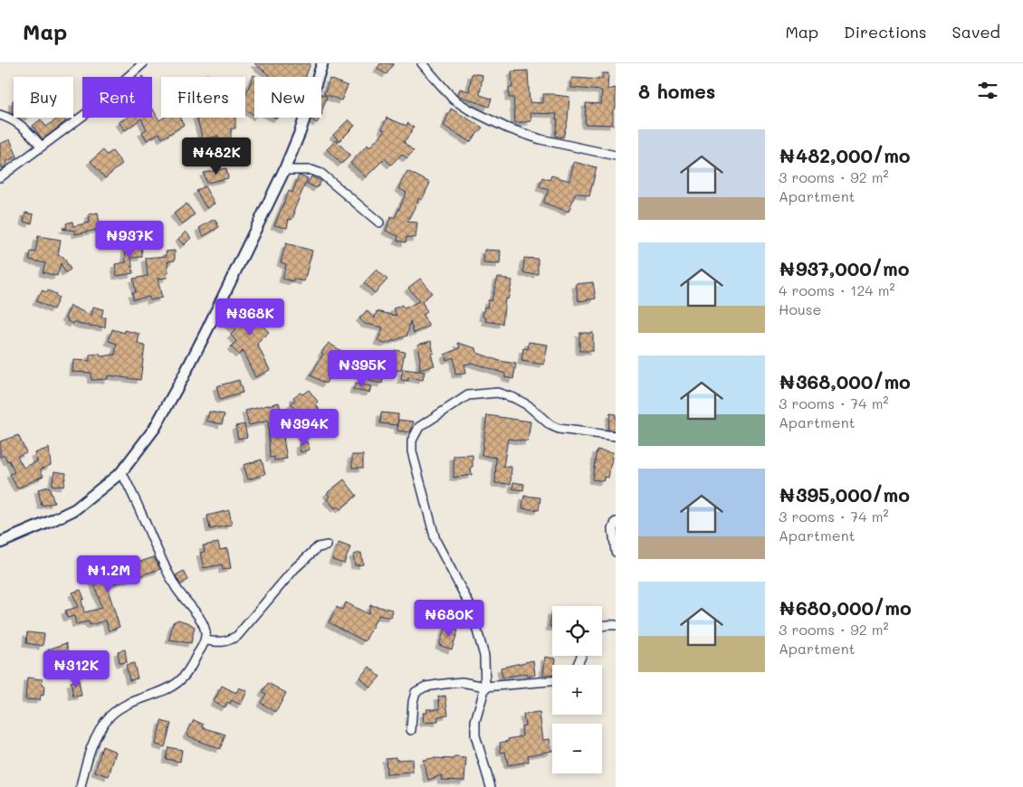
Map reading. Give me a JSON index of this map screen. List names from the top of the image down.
{
  "page": {
    "header": "Map",
    "nav": ["Map", "Directions", "Saved"],
    "heading": "8 homes",
    "chip": [
      "Buy",
      "Rent",
      "Filters",
      "New"
    ],
    "list": [
      {
        "name": "₦482,000/mo",
        "note": "3 rooms · 92 m² · Apartment"
      },
      {
        "name": "₦937,000/mo",
        "note": "4 rooms · 124 m² · House"
      },
      {
        "name": "₦368,000/mo",
        "note": "3 rooms · 74 m² · Apartment"
      },
      {
        "name": "₦395,000/mo",
        "note": "3 rooms · 74 m² · Apartment"
      },
      {
        "name": "₦680,000/mo",
        "note": "3 rooms · 92 m² · Apartment"
      }
    ],
    "price": [
      "₦482K",
      "₦937K",
      "₦368K",
      "₦395K",
      "₦394K",
      "₦1.2M",
      "₦680K",
      "₦312K"
    ],
    "map_buttons": ["+", "−"]
  }
}
